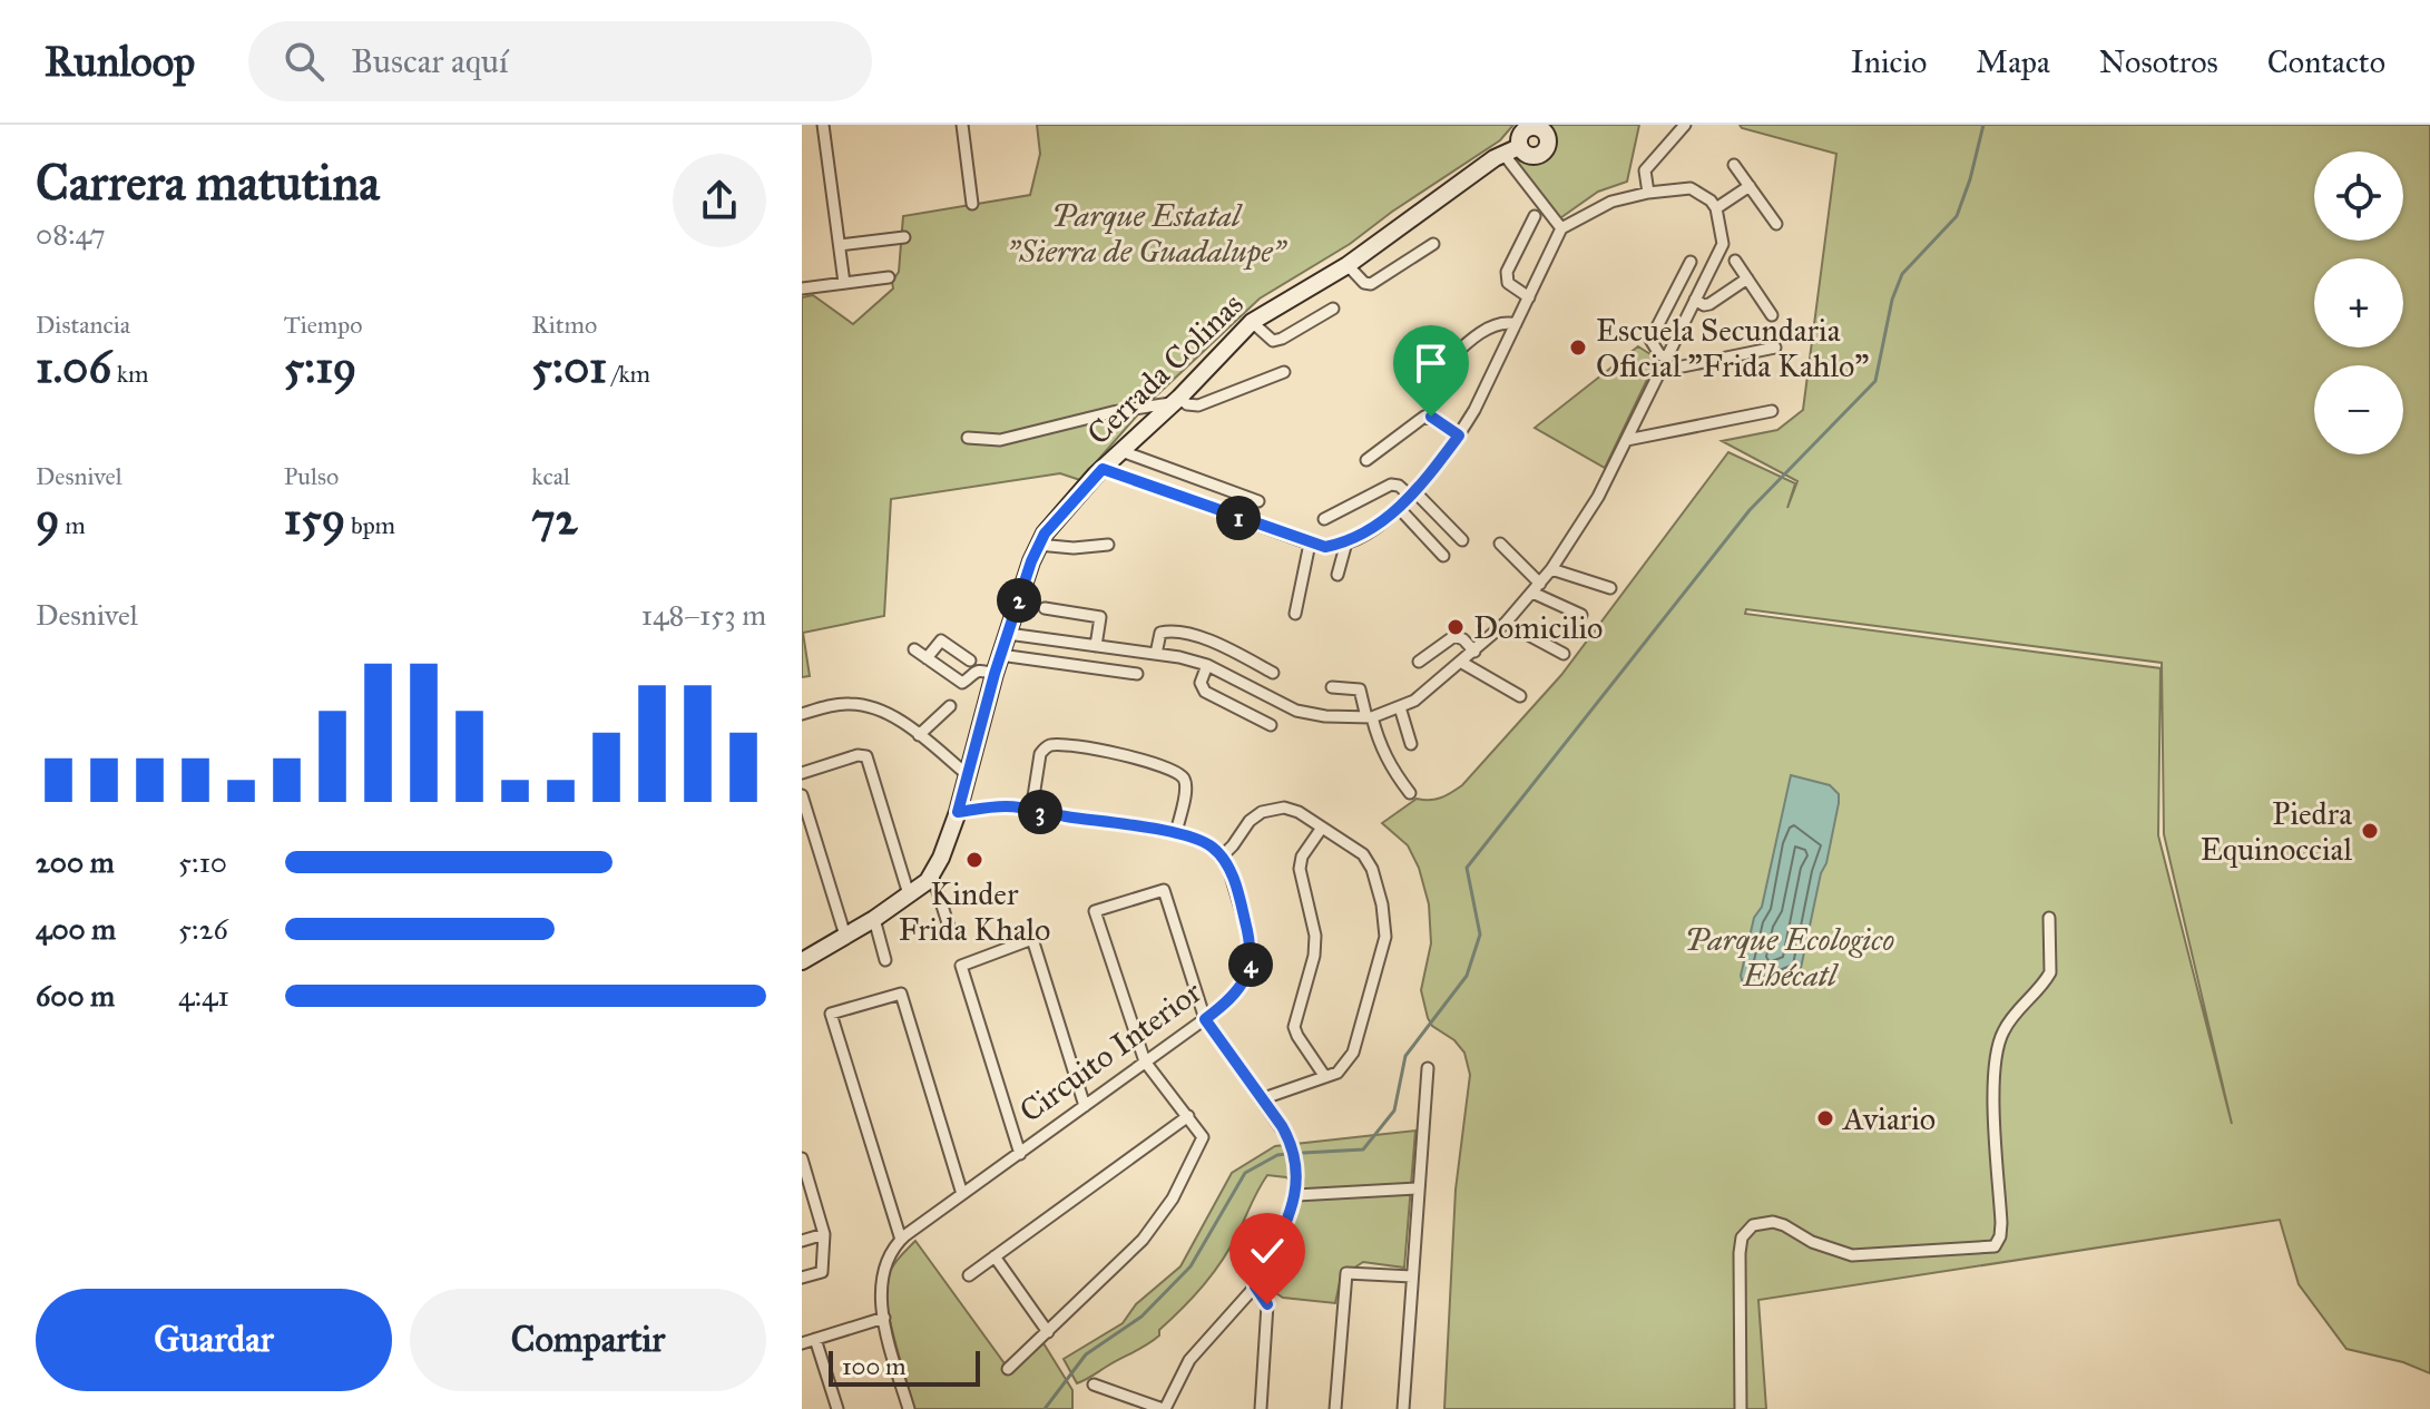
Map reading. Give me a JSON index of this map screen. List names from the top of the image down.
{
  "streets": {
    "main road": ["Cerrada Colinas"],
    "street": ["Circuito Interior"]
  },
  "parks": ["Parque Estatal \"Sierra de Guadalupe\"", "Parque Ecologico Ehécatl"],
  "places": [
    "Escuela Secundaria Oficial \"Frida Kahlo\"",
    "Domicilio",
    "Piedra Equinoccial",
    "Kinder Frida Khalo",
    "Aviario"
  ],
  "scale_bar": "100 m",
  "page": {
    "header": "Runloop",
    "search": "Buscar aquí",
    "nav": [
      "Inicio",
      "Mapa",
      "Nosotros",
      "Contacto"
    ],
    "heading": ["Carrera matutina", "08:47"],
    "map_buttons": ["+", "−"],
    "stats": [
      ["Distancia", "1.06 km"],
      ["Tiempo", "5:19"],
      ["Ritmo", "5:01 /km"],
      ["Desnivel", "9 m"],
      ["Pulso", "159 bpm"],
      ["kcal", "72"]
    ],
    "pins": [
      "1",
      "2",
      "3",
      "4"
    ],
    "chart": ["Desnivel", "148–153 m"],
    "list": [
      {
        "name": "200 m",
        "note": "5:10"
      },
      {
        "name": "400 m",
        "note": "5:26"
      },
      {
        "name": "600 m",
        "note": "4:41"
      }
    ],
    "buttons": ["Guardar", "Compartir"],
    "scale": "100 m"
  }
}
